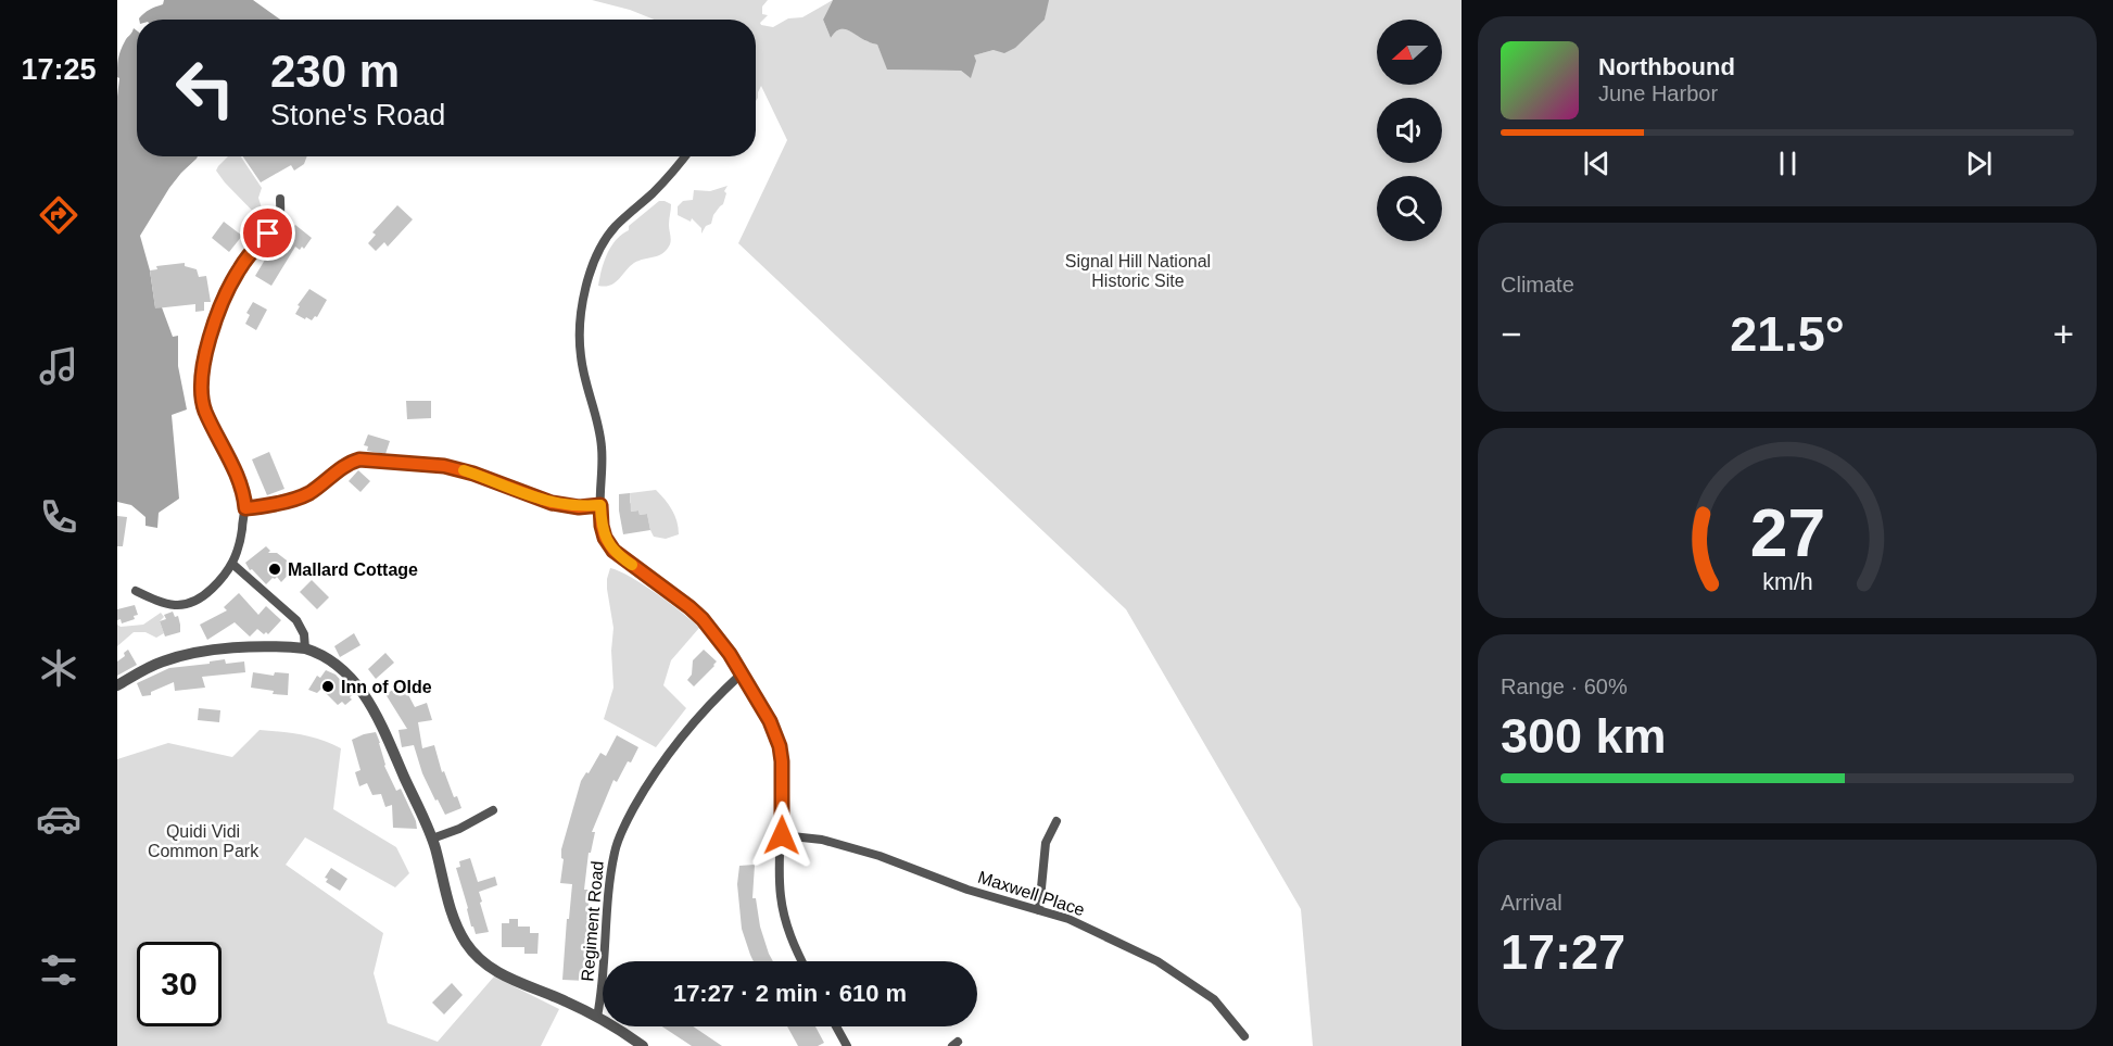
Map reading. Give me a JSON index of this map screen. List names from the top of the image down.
{
  "streets": {
    "street": ["Maxwell Place", "Regiment Road"]
  },
  "parks": ["Signal Hill National Historic Site", "Quidi Vidi Common Park"],
  "places": ["Mallard Cottage", "Inn of Olde"],
  "north": "left",
  "page": {
    "tabs": "17:25",
    "turn": ["230 m", "Stone's Road"],
    "song": ["Northbound", "June Harbor"],
    "tile": [
      "Climate",
      ["Range · 60%", "300 km"],
      ["Arrival", "17:27"]
    ],
    "heat": ["−", "21.5°", "+"],
    "limit": "30",
    "trip": "17:27 · 2 min · 610 m",
    "gauge": ["27", "km/h"]
  }
}
